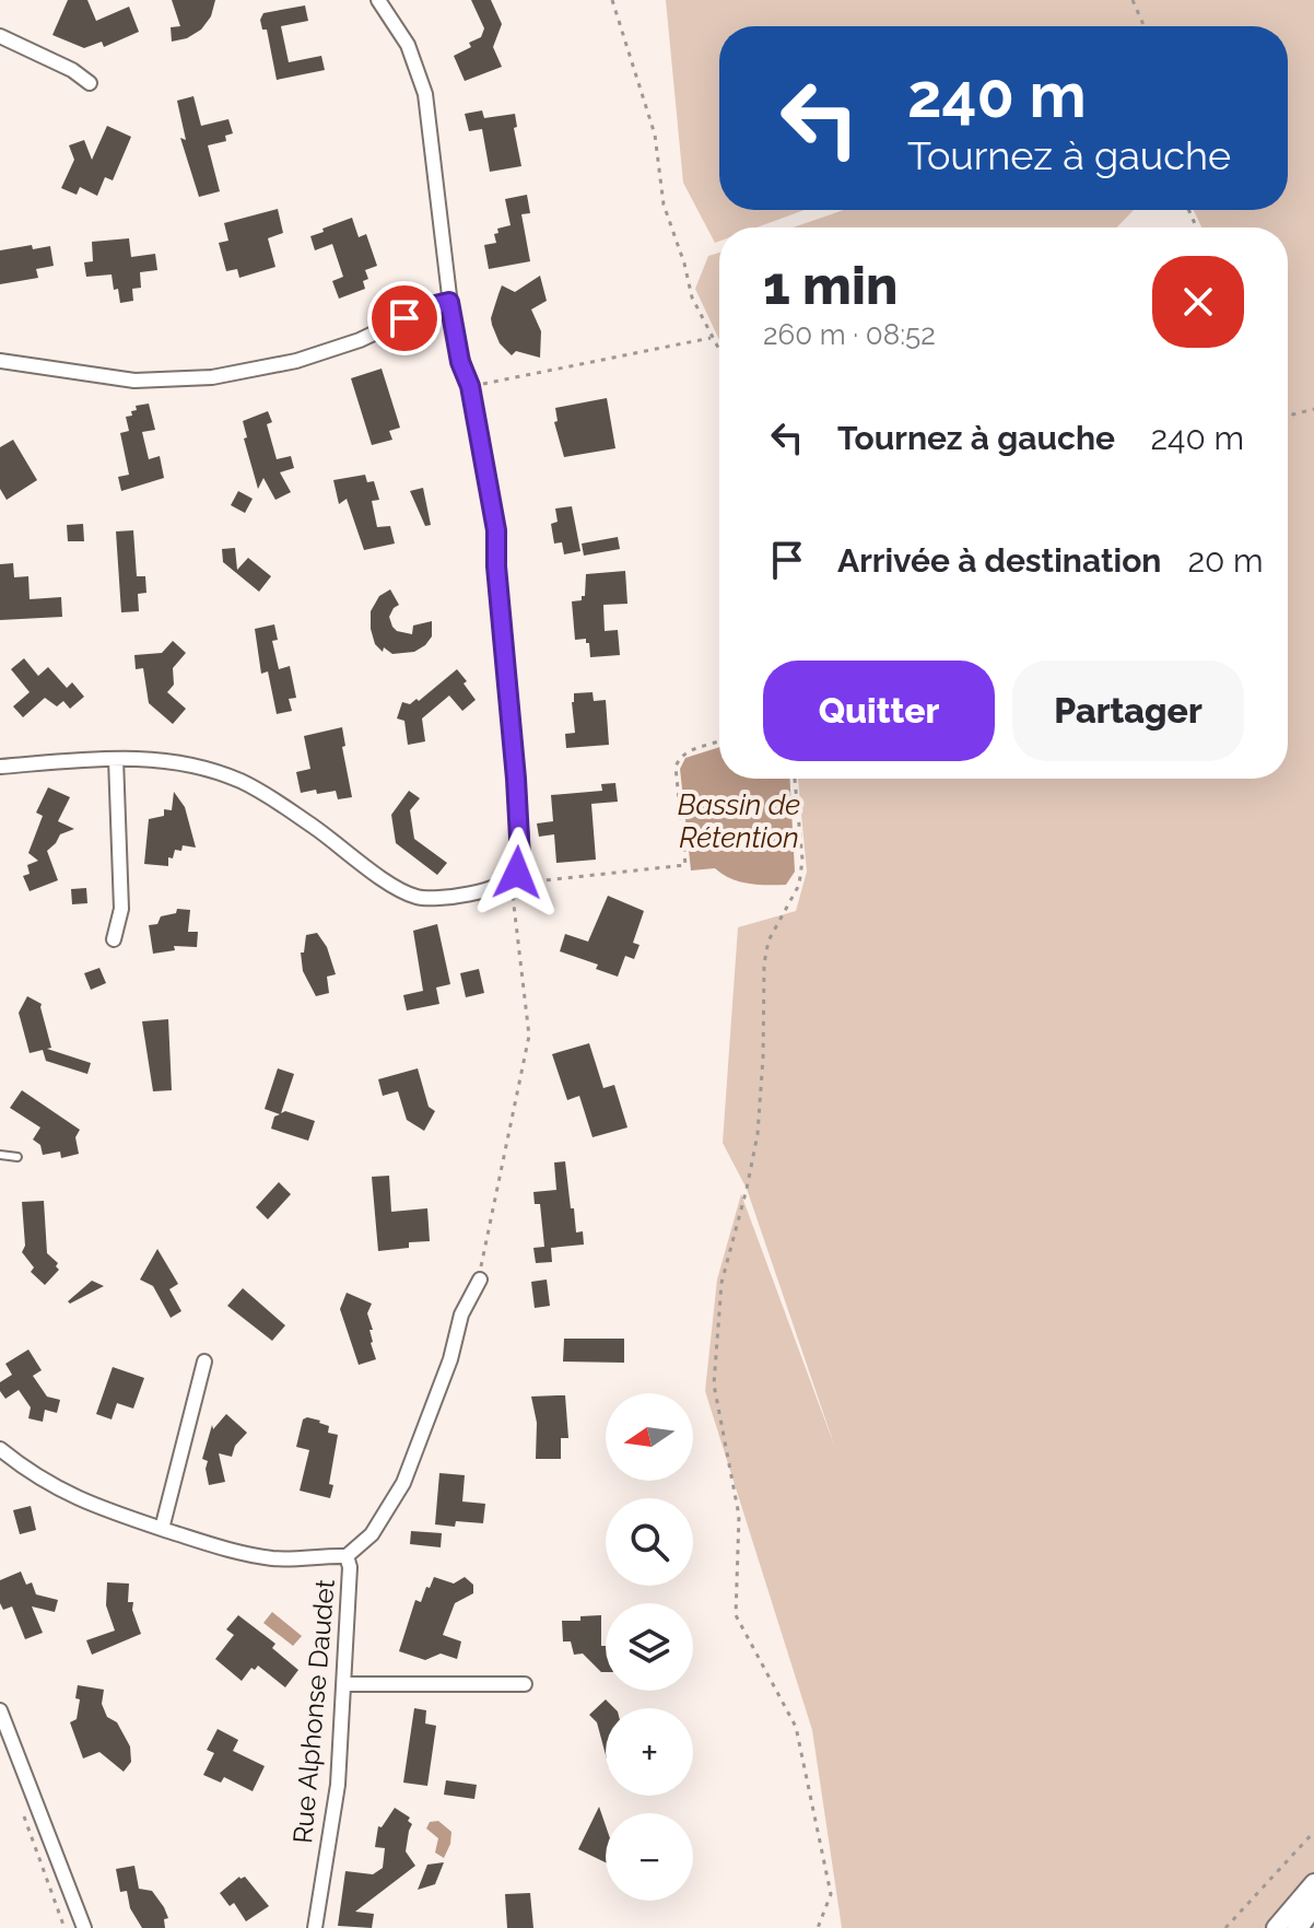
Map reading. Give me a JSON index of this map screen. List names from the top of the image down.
{
  "streets": {
    "street": ["Rue Alphonse Daudet"]
  },
  "water": ["Bassin de Rétention"],
  "north": "left",
  "page": {
    "turn": ["240 m", "Tournez à gauche"],
    "heading": ["1 min", "260 m · 08:52"],
    "list": [
      {
        "name": "Tournez à gauche",
        "value": "240 m"
      },
      {
        "name": "Arrivée à destination",
        "value": "20 m"
      }
    ],
    "buttons": ["Quitter", "Partager"],
    "map_buttons": ["+", "−"]
  }
}
